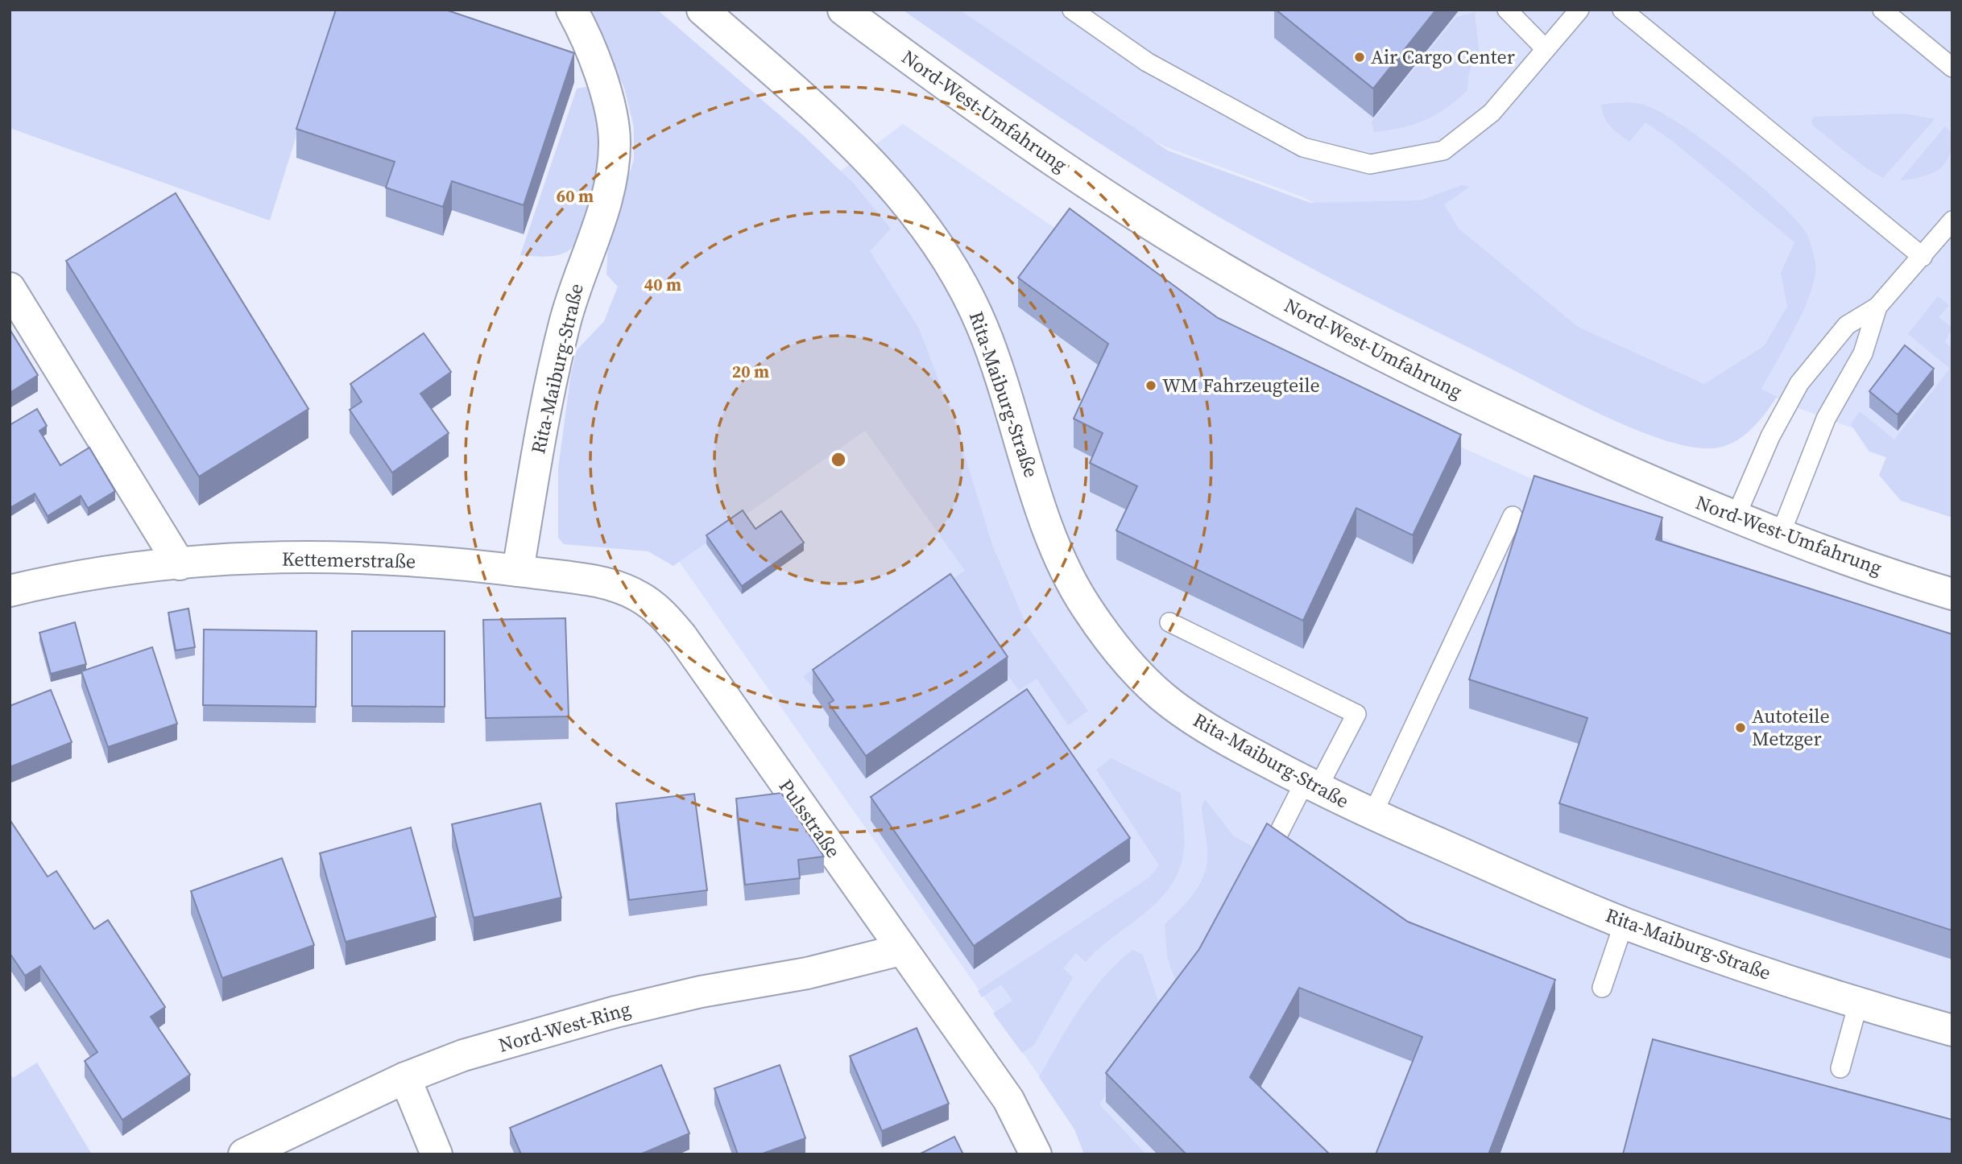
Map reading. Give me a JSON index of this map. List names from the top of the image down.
{
  "streets": {
    "street": [
      "Nord-West-Umfahrung",
      "Rita-Maiburg-Straße",
      "Kettemerstraße",
      "Pulsstraße",
      "Nord-West-Ring"
    ]
  },
  "crossings": [
    ["Rita-Maiburg-Straße", "Kettemerstraße"],
    ["Rita-Maiburg-Straße", "Pulsstraße"],
    ["Kettemerstraße", "Pulsstraße"],
    ["Pulsstraße", "Nord-West-Ring"]
  ],
  "places": ["Air Cargo Center", "WM Fahrzeugteile", "Autoteile Metzger"],
  "rings": ["60 m", "40 m", "20 m"]
}
